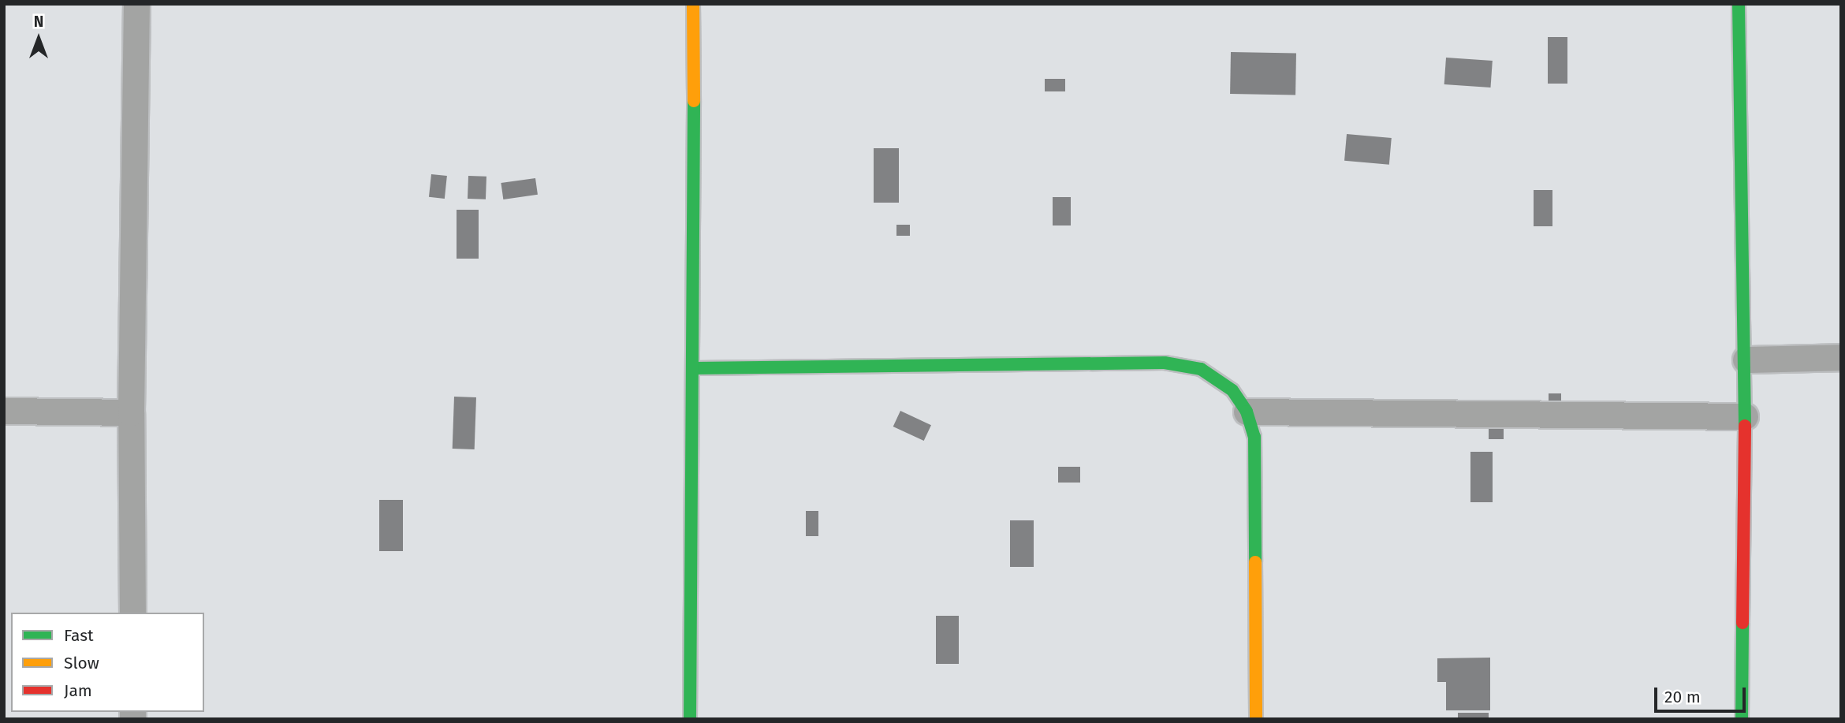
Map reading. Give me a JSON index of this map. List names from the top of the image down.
{
  "legend": ["Fast", "Slow", "Jam"],
  "scale_bar": "20 m",
  "north": "top"
}
